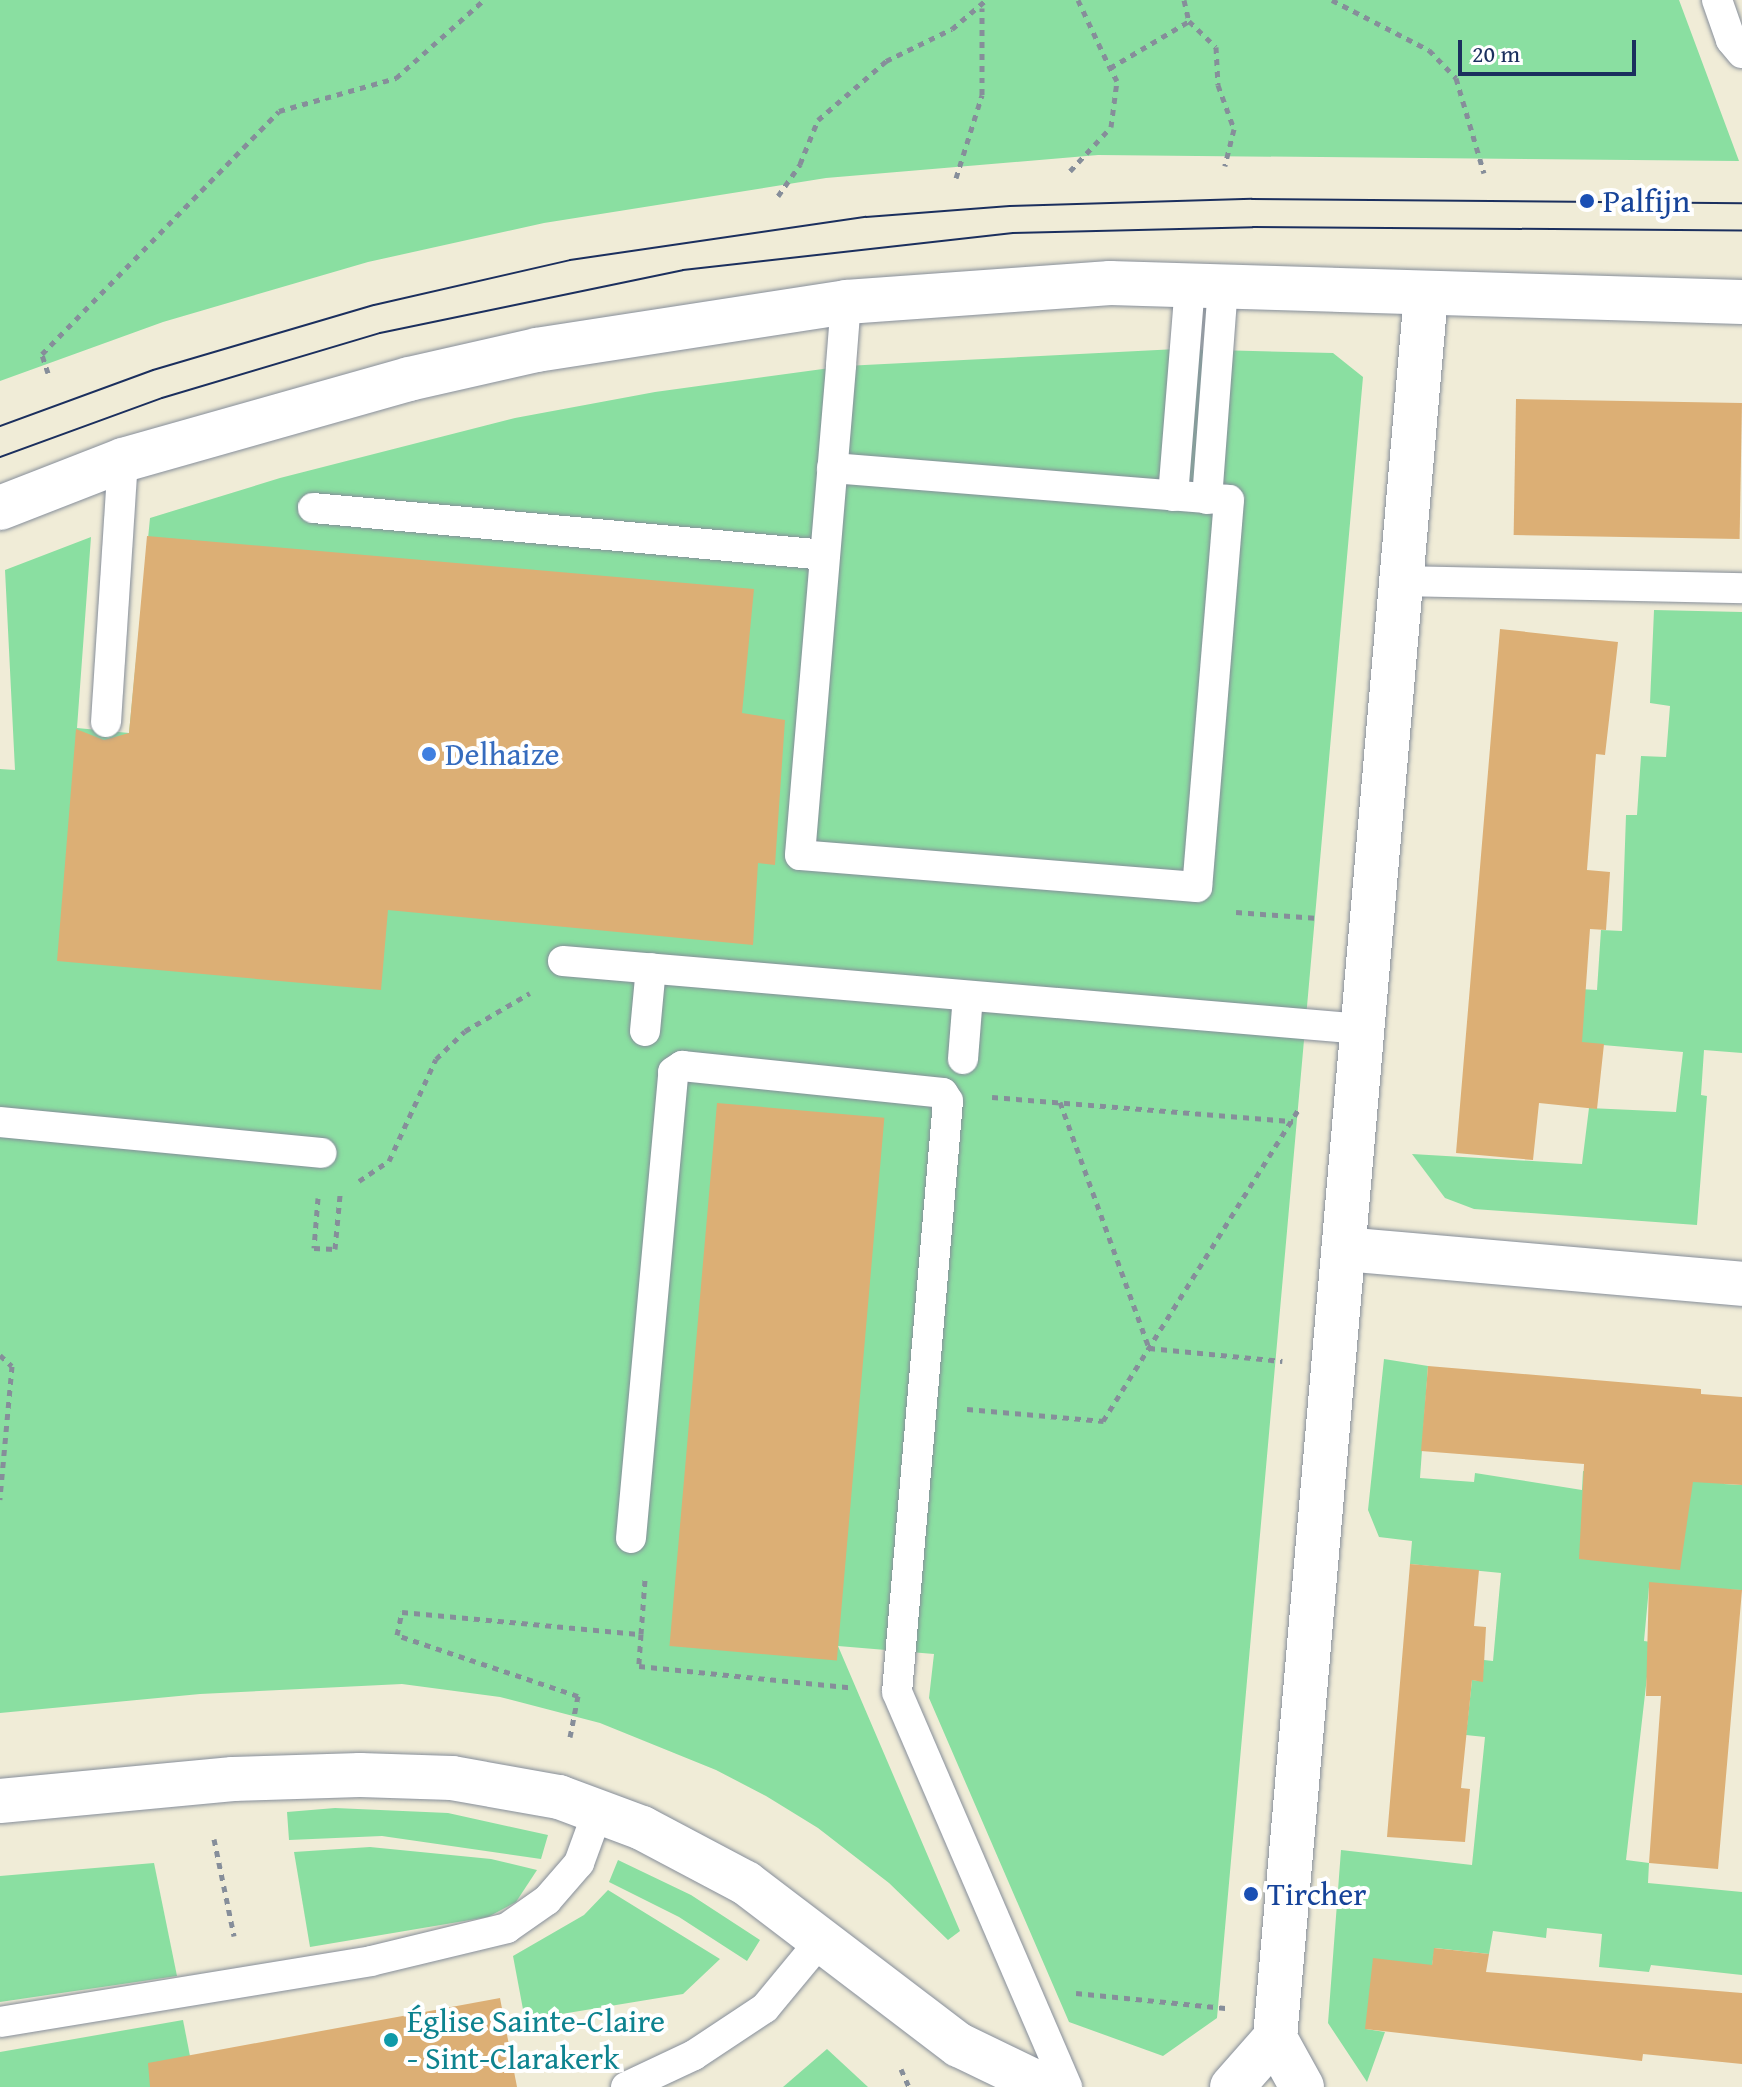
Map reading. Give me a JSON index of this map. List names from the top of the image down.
{
  "places": [
    "Palfijn",
    "Delhaize",
    "Tircher",
    "Église Sainte-Claire - Sint-Clarakerk"
  ],
  "scale_bar": "20 m"
}
